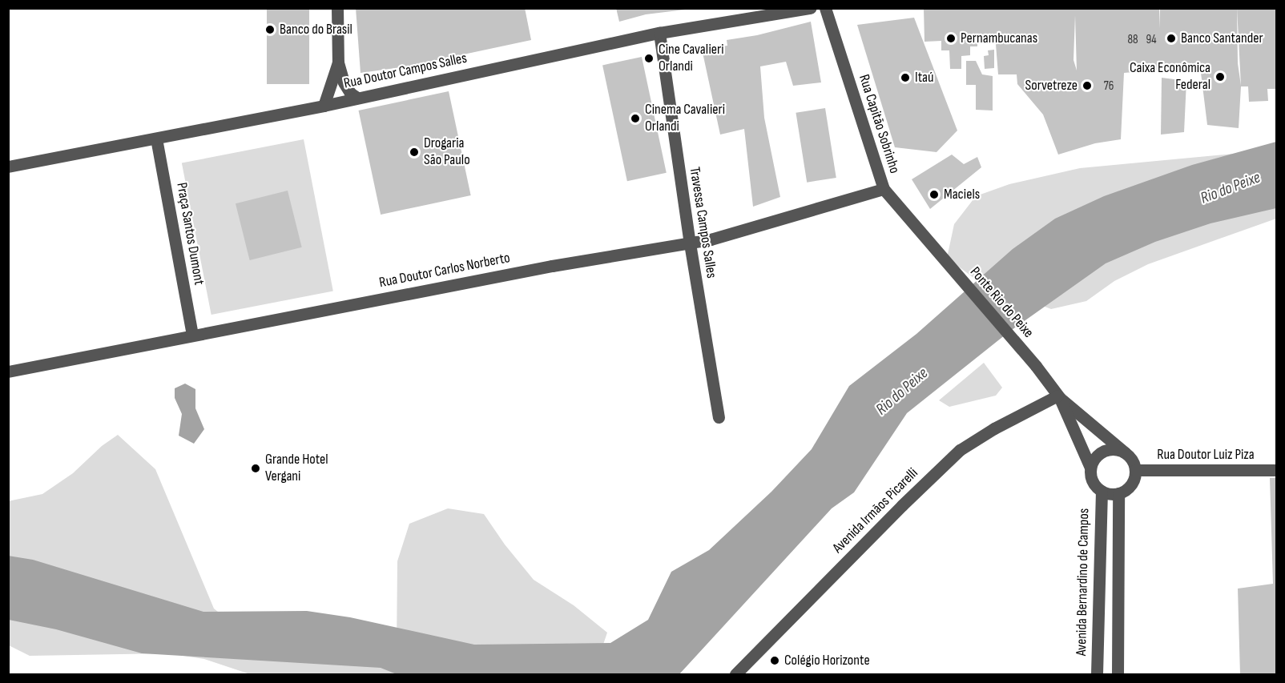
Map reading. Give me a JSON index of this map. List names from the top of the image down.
{
  "streets": {
    "street": [
      "Rua Doutor Campos Salles",
      "Rua Capitão Sobrinho",
      "Travessa Campos Salles",
      "Praça Santos Dumont",
      "Rua Doutor Carlos Norberto",
      "Ponte Rio do Peixe",
      "Rua Doutor Luiz Piza",
      "Avenida Irmãos Picarelli",
      "Avenida Bernardino de Campos"
    ]
  },
  "crossings": [
    ["Rua Doutor Campos Salles", "Travessa Campos Salles"],
    ["Rua Doutor Campos Salles", "Praça Santos Dumont"],
    ["Rua Capitão Sobrinho", "Rua Doutor Carlos Norberto"],
    ["Rua Capitão Sobrinho", "Ponte Rio do Peixe"],
    ["Travessa Campos Salles", "Rua Doutor Carlos Norberto"],
    ["Praça Santos Dumont", "Rua Doutor Carlos Norberto"],
    ["Ponte Rio do Peixe", "Avenida Irmãos Picarelli"],
    ["Rua Doutor Luiz Piza", "Avenida Bernardino de Campos"]
  ],
  "water": ["Rio do Peixe"],
  "places": [
    "Banco do Brasil",
    "Pernambucanas",
    "Banco Santander",
    "Cine Cavalieri Orlandi",
    "Caixa Econômica Federal",
    "Itaú",
    "Sorvetreze",
    "Cinema Cavalieri Orlandi",
    "Drogaria São Paulo",
    "Maciels",
    "Grande Hotel Vergani",
    "Colégio Horizonte"
  ],
  "house_numbers": ["88", "94", "76"]
}
